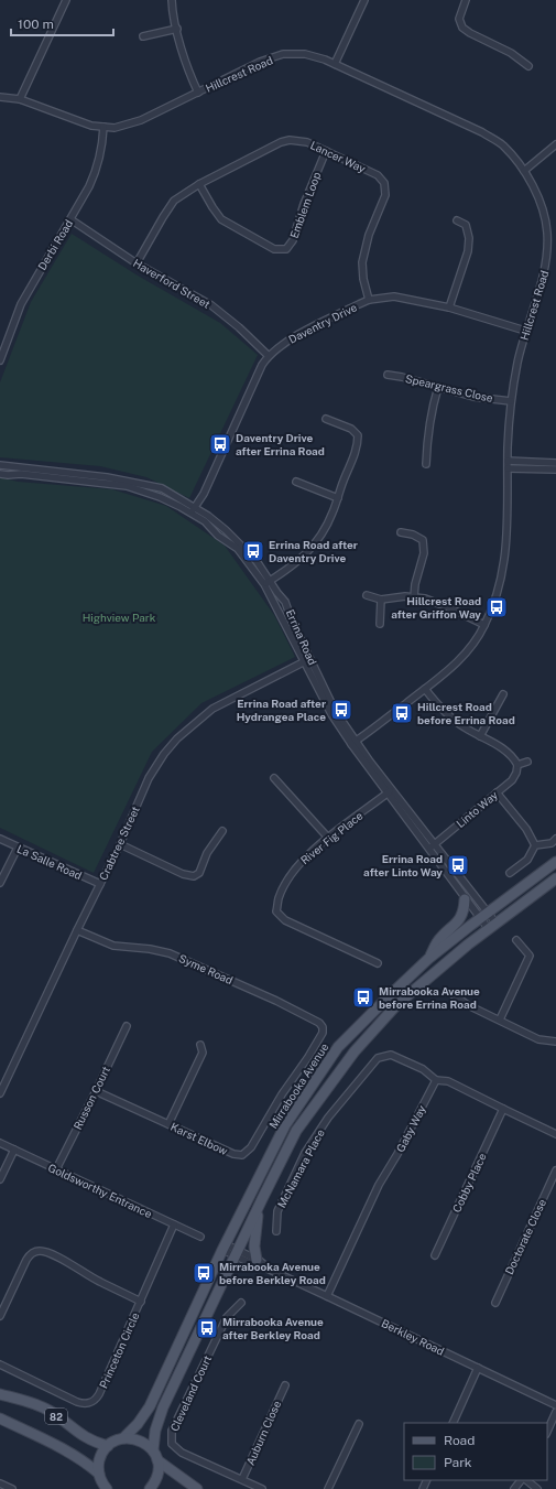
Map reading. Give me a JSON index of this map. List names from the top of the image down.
{
  "streets": {
    "main road": ["Mirrabooka Avenue", "82"],
    "street": [
      "Hillcrest Road",
      "Lancer Way",
      "Emblem Loop",
      "Derbi Road",
      "Haverford Street",
      "Daventry Drive",
      "Speargrass Close",
      "Errina Road",
      "Linto Way",
      "River Fig Place",
      "Crabtree Street",
      "La Salle Road",
      "Syme Road",
      "Russon Court",
      "Gaby Way",
      "Karst Elbow",
      "McNamara Place",
      "Cobby Place",
      "Goldsworthy Entrance",
      "Doctorate Close",
      "Berkley Road",
      "Princeton Circle",
      "Cleveland Court",
      "Auburn Close"
    ]
  },
  "crossings": [
    ["Hillcrest Road", "Derbi Road"],
    ["Hillcrest Road", "Daventry Drive"],
    ["Hillcrest Road", "Speargrass Close"],
    ["Hillcrest Road", "Errina Road"],
    ["Lancer Way", "Emblem Loop"],
    ["Lancer Way", "Haverford Street"],
    ["Lancer Way", "Daventry Drive"],
    ["Derbi Road", "Haverford Street"],
    ["Haverford Street", "Daventry Drive"],
    ["Daventry Drive", "Errina Road"],
    ["Errina Road", "Linto Way"],
    ["Errina Road", "River Fig Place"],
    ["Errina Road", "Crabtree Street"],
    ["Errina Road", "Mirrabooka Avenue"],
    ["Crabtree Street", "La Salle Road"],
    ["Crabtree Street", "Syme Road"],
    ["Syme Road", "Karst Elbow"],
    ["Mirrabooka Avenue", "Berkley Road"],
    ["Mirrabooka Avenue", "82"],
    ["Russon Court", "Karst Elbow"],
    ["Russon Court", "Goldsworthy Entrance"],
    ["Gaby Way", "McNamara Place"],
    ["Gaby Way", "Berkley Road"],
    ["Goldsworthy Entrance", "Princeton Circle"],
    ["Cleveland Court", "Auburn Close"]
  ],
  "parks": ["Highview Park"],
  "places": {
    "bus stop": [
      "Daventry Drive after Errina Road",
      "Errina Road after Daventry Drive",
      "Hillcrest Road after Griffon Way",
      "Errina Road after Hydrangea Place",
      "Hillcrest Road before Errina Road",
      "Errina Road after Linto Way",
      "Mirrabooka Avenue before Errina Road",
      "Mirrabooka Avenue before Berkley Road",
      "Mirrabooka Avenue after Berkley Road"
    ]
  },
  "legend": ["Road", "Park"],
  "scale_bar": "100 m"
}
